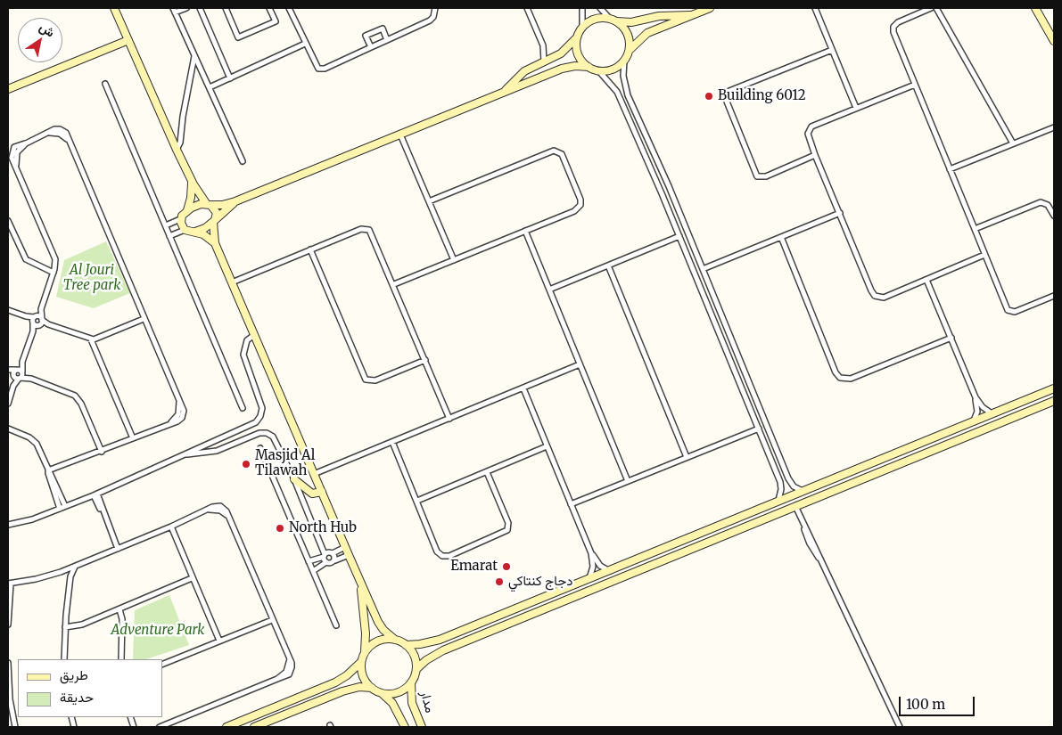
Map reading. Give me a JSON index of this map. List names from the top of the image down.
{
  "streets": {
    "street": ["مدار"]
  },
  "parks": ["Al Jouri Tree park", "Adventure Park"],
  "places": [
    "Building 6012",
    "Masjid Al Tilawah",
    "North Hub",
    "Emarat",
    "دجاج كنتاكي"
  ],
  "legend": ["طريق", "حديقة"],
  "scale_bar": "100 m",
  "north": "top right"
}
